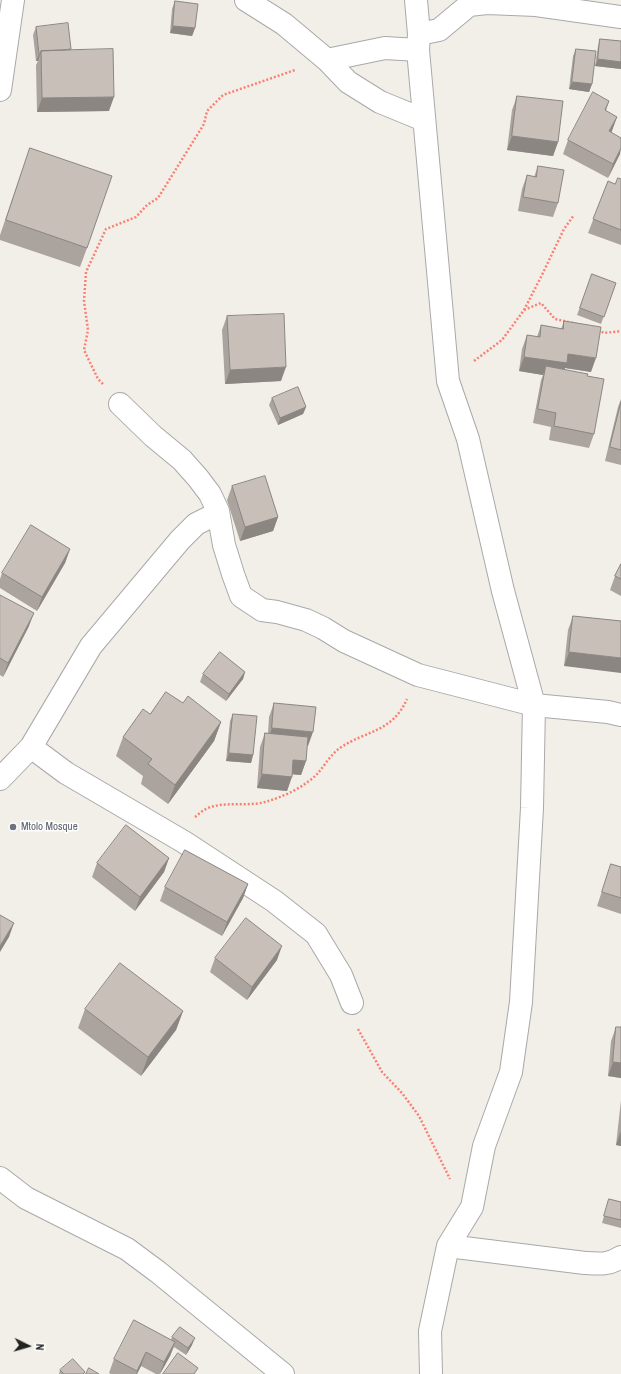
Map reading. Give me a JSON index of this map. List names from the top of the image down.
{
  "places": ["Mtolo Mosque"],
  "north": "right"
}
